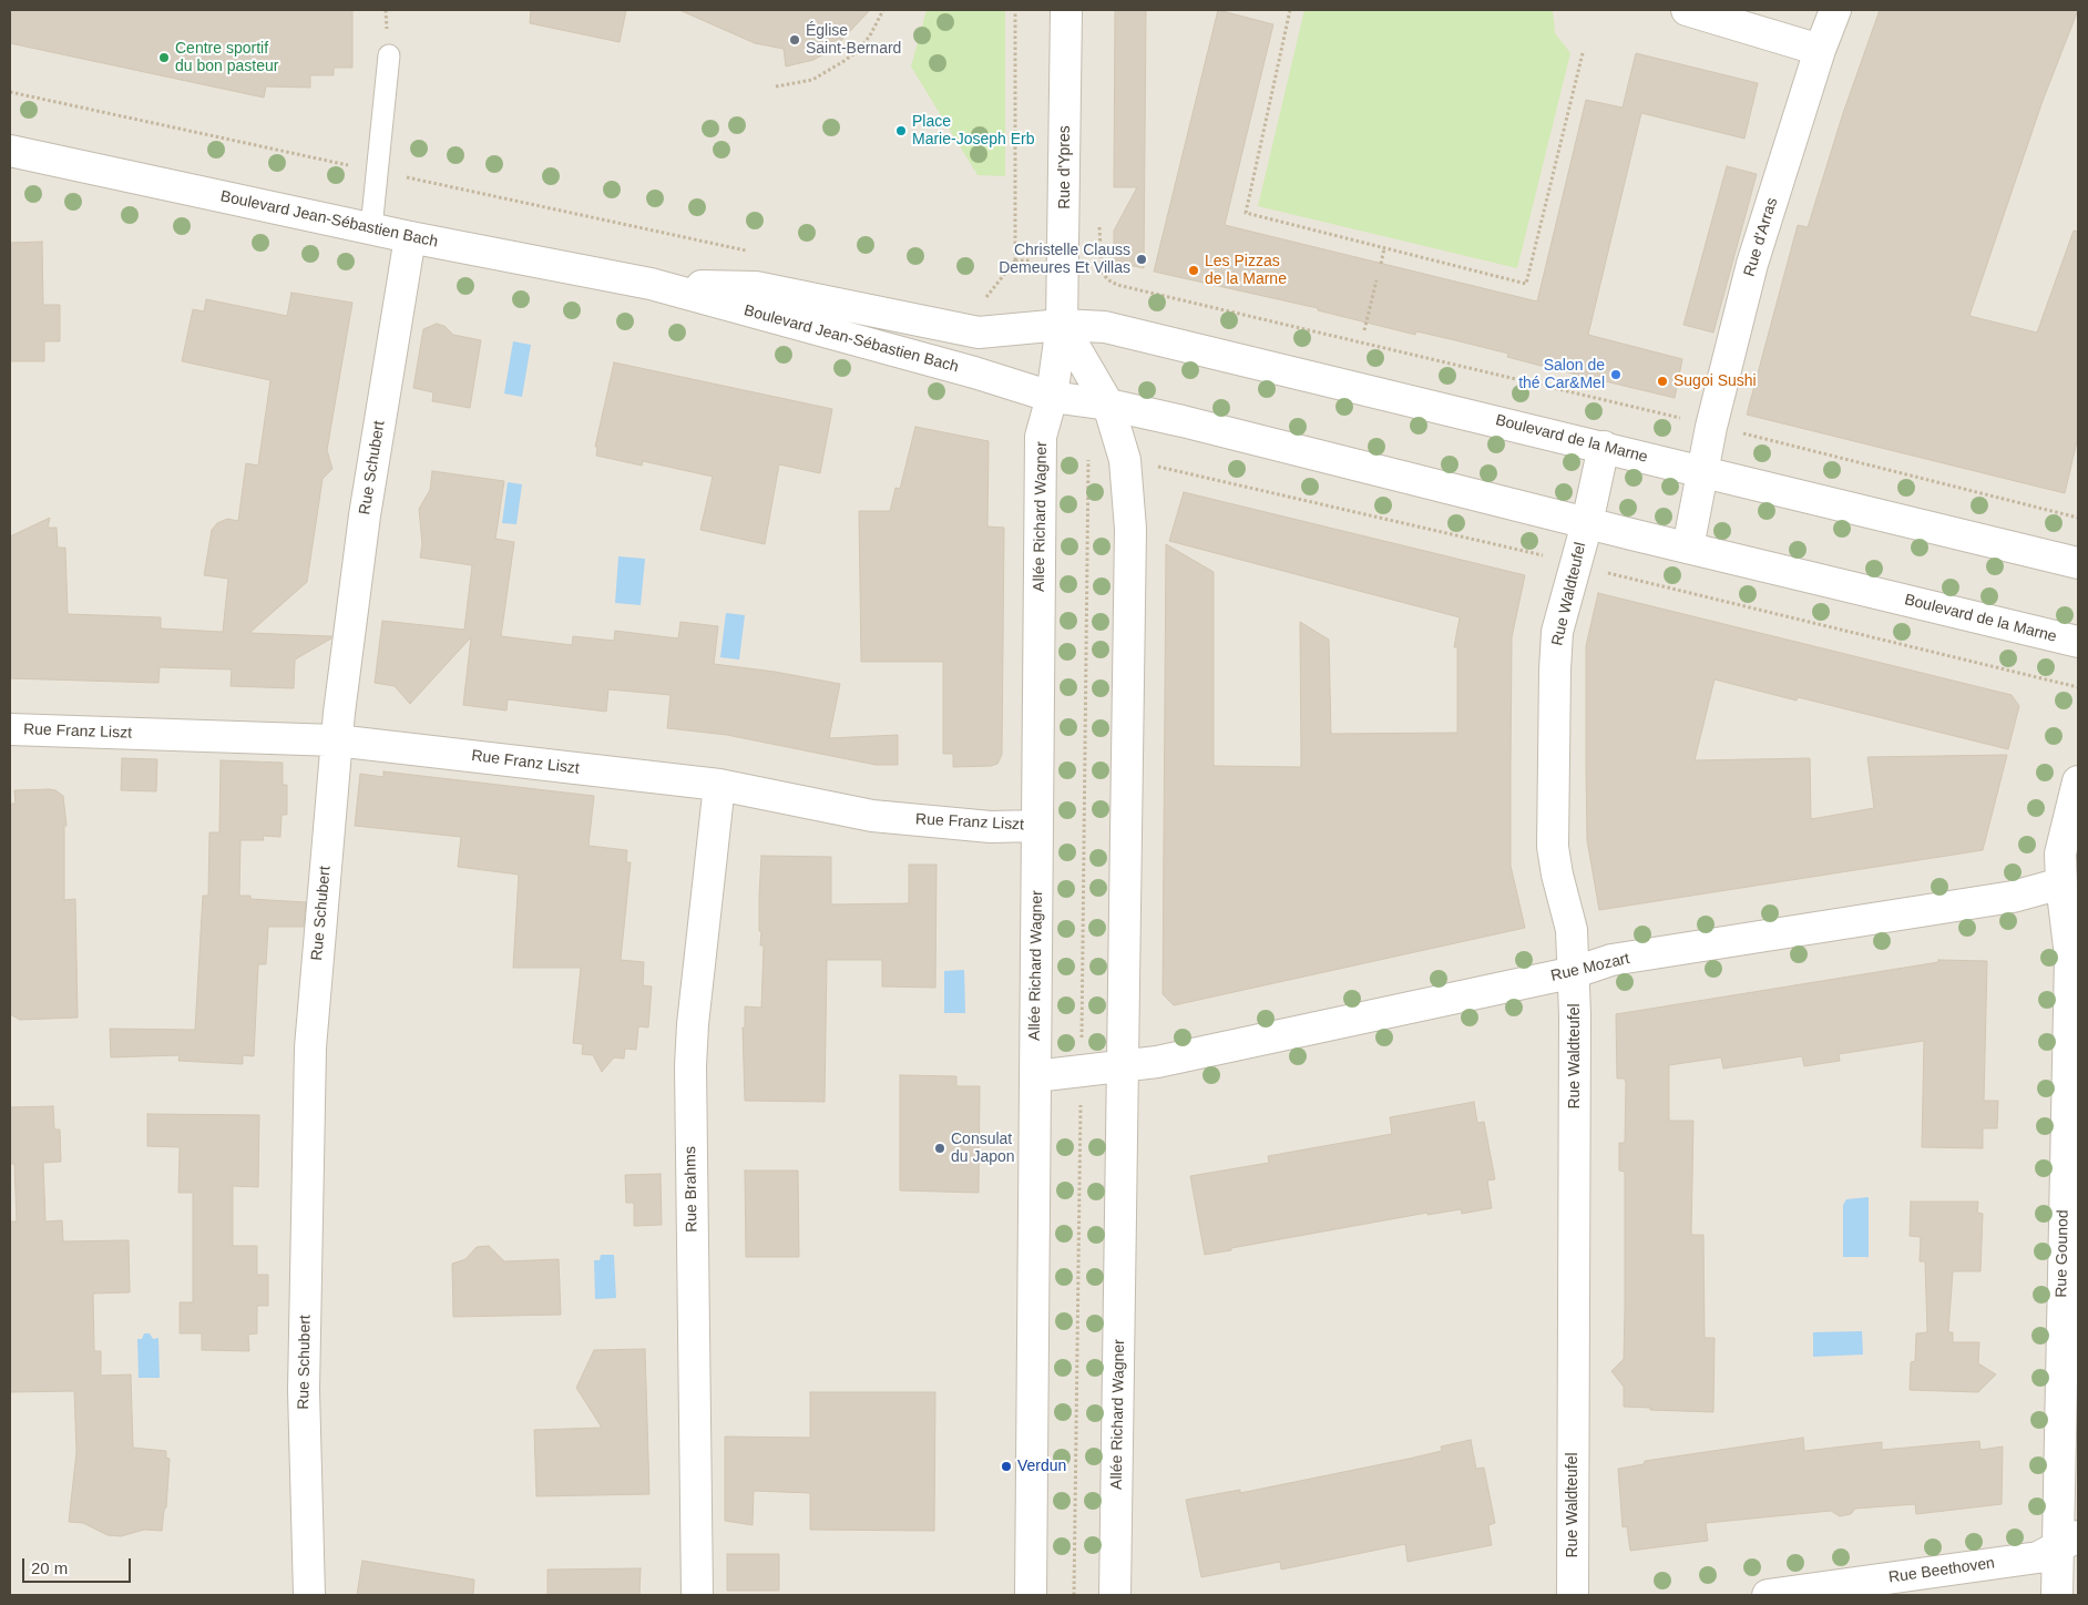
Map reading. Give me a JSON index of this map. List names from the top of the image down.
{
  "streets": {
    "street": [
      "Rue d'Ypres",
      "Boulevard Jean-Sébastien Bach",
      "Rue d'Arras",
      "Boulevard de la Marne",
      "Rue Schubert",
      "Allée Richard Wagner",
      "Rue Waldteufel",
      "Rue Franz Liszt",
      "Rue Mozart",
      "Rue Brahms",
      "Rue Gounod",
      "Rue Beethoven"
    ]
  },
  "crossings": [
    ["Rue d'Ypres", "Boulevard Jean-Sébastien Bach"],
    ["Rue d'Ypres", "Boulevard de la Marne"],
    ["Rue d'Ypres", "Allée Richard Wagner"],
    ["Boulevard Jean-Sébastien Bach", "Boulevard de la Marne"],
    ["Boulevard Jean-Sébastien Bach", "Rue Schubert"],
    ["Boulevard Jean-Sébastien Bach", "Allée Richard Wagner"],
    ["Rue d'Arras", "Boulevard de la Marne"],
    ["Boulevard de la Marne", "Allée Richard Wagner"],
    ["Boulevard de la Marne", "Rue Waldteufel"],
    ["Rue Schubert", "Rue Franz Liszt"],
    ["Allée Richard Wagner", "Rue Franz Liszt"],
    ["Allée Richard Wagner", "Rue Mozart"],
    ["Rue Waldteufel", "Rue Mozart"],
    ["Rue Franz Liszt", "Rue Brahms"],
    ["Rue Mozart", "Rue Gounod"],
    ["Rue Gounod", "Rue Beethoven"]
  ],
  "places": [
    "Église Saint-Bernard",
    "Centre sportif du bon pasteur",
    "Place Marie-Joseph Erb",
    "Christelle Clauss Demeures Et Villas",
    "Les Pizzas de la Marne",
    "Salon de thé Car&Mel",
    "Sugoi Sushi",
    "Consulat du Japon",
    "Verdun"
  ],
  "scale_bar": "20 m"
}
